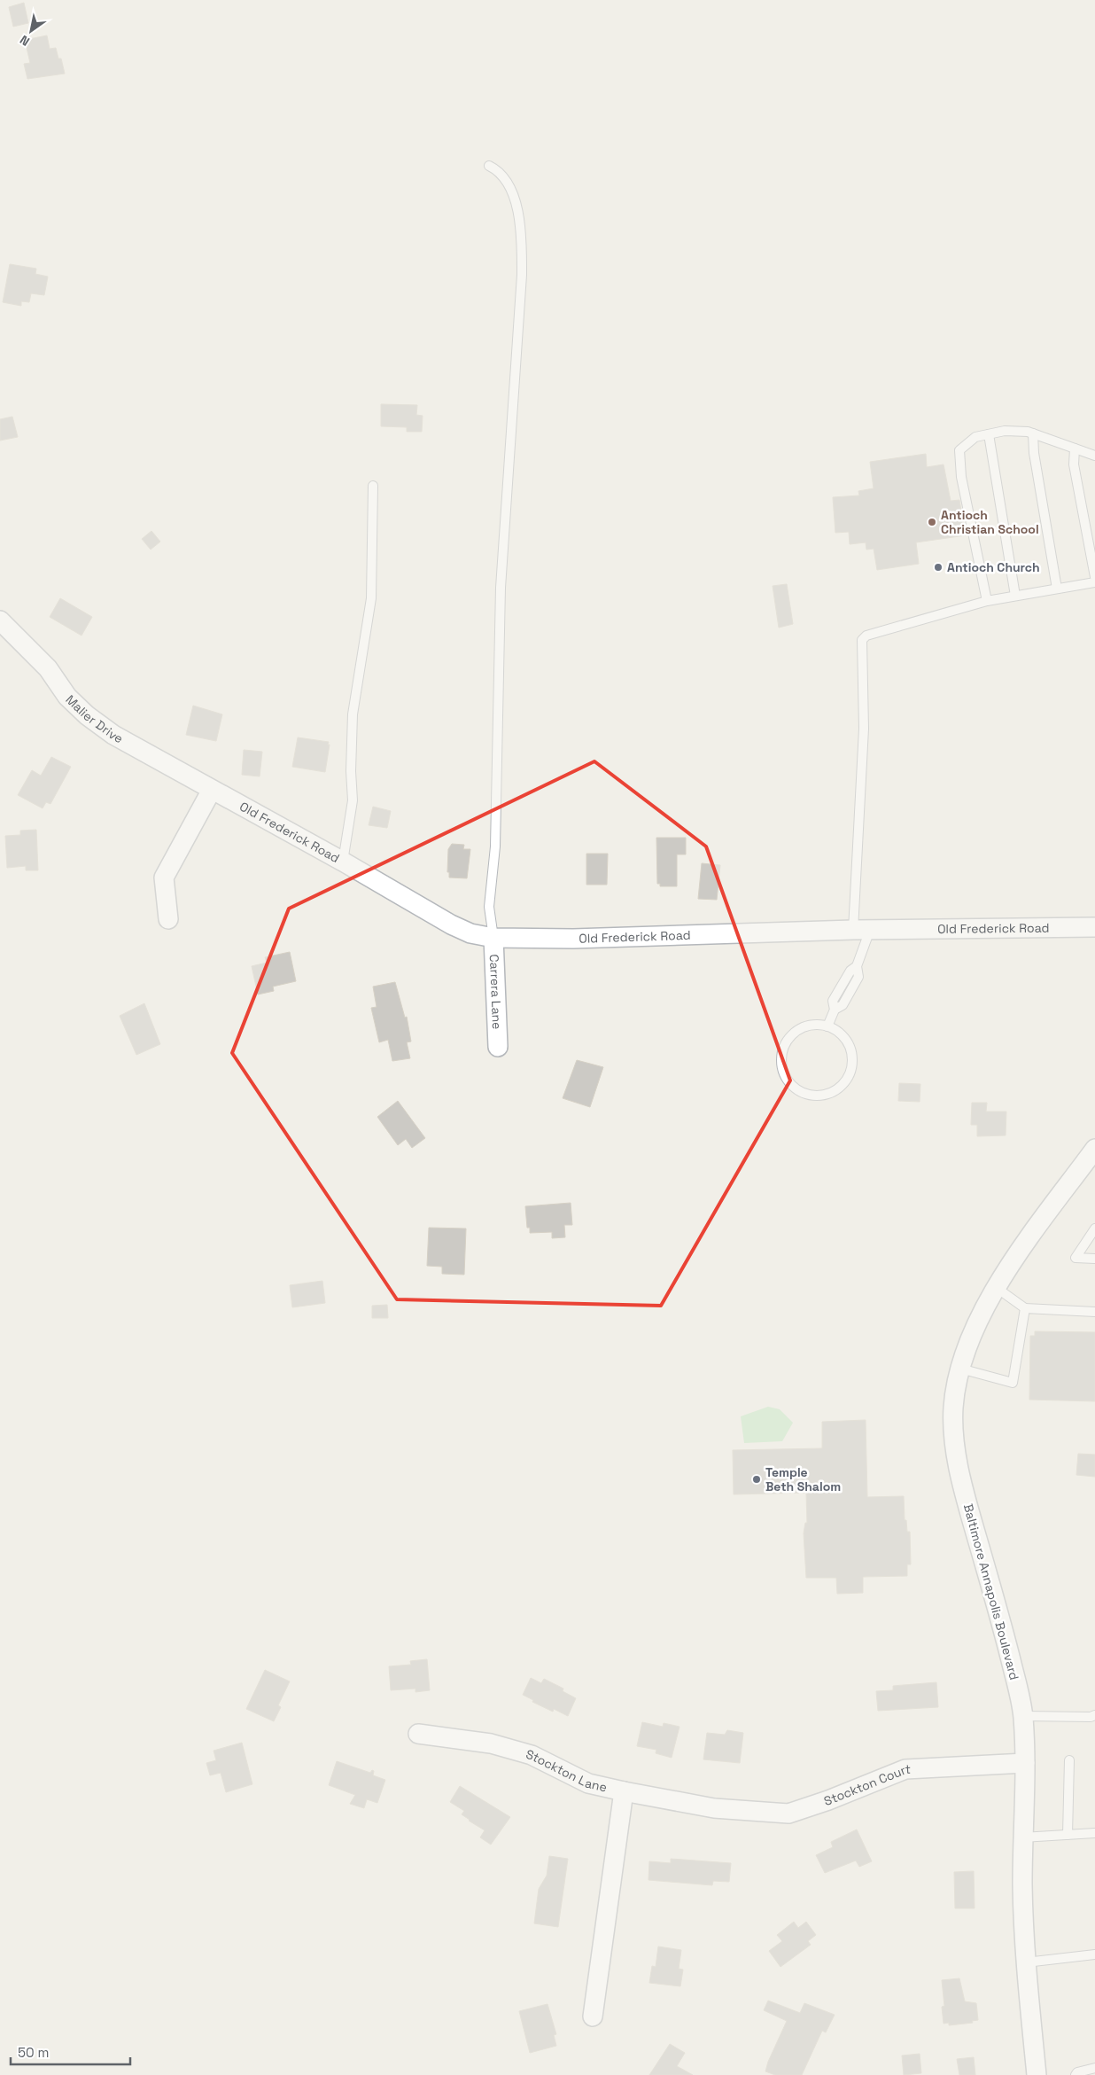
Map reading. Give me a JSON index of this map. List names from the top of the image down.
{
  "streets": {
    "street": [
      "Malier Drive",
      "Old Frederick Road",
      "Carrera Lane",
      "Baltimore Annapolis Boulevard",
      "Stockton Lane",
      "Stockton Court"
    ]
  },
  "crossings": [
    ["Malier Drive", "Old Frederick Road"],
    ["Old Frederick Road", "Carrera Lane"],
    ["Baltimore Annapolis Boulevard", "Stockton Court"],
    ["Stockton Lane", "Stockton Court"]
  ],
  "places": ["Antioch Christian School", "Antioch Church", "Temple Beth Shalom"],
  "scale_bar": "50 m",
  "north": "bottom left"
}
